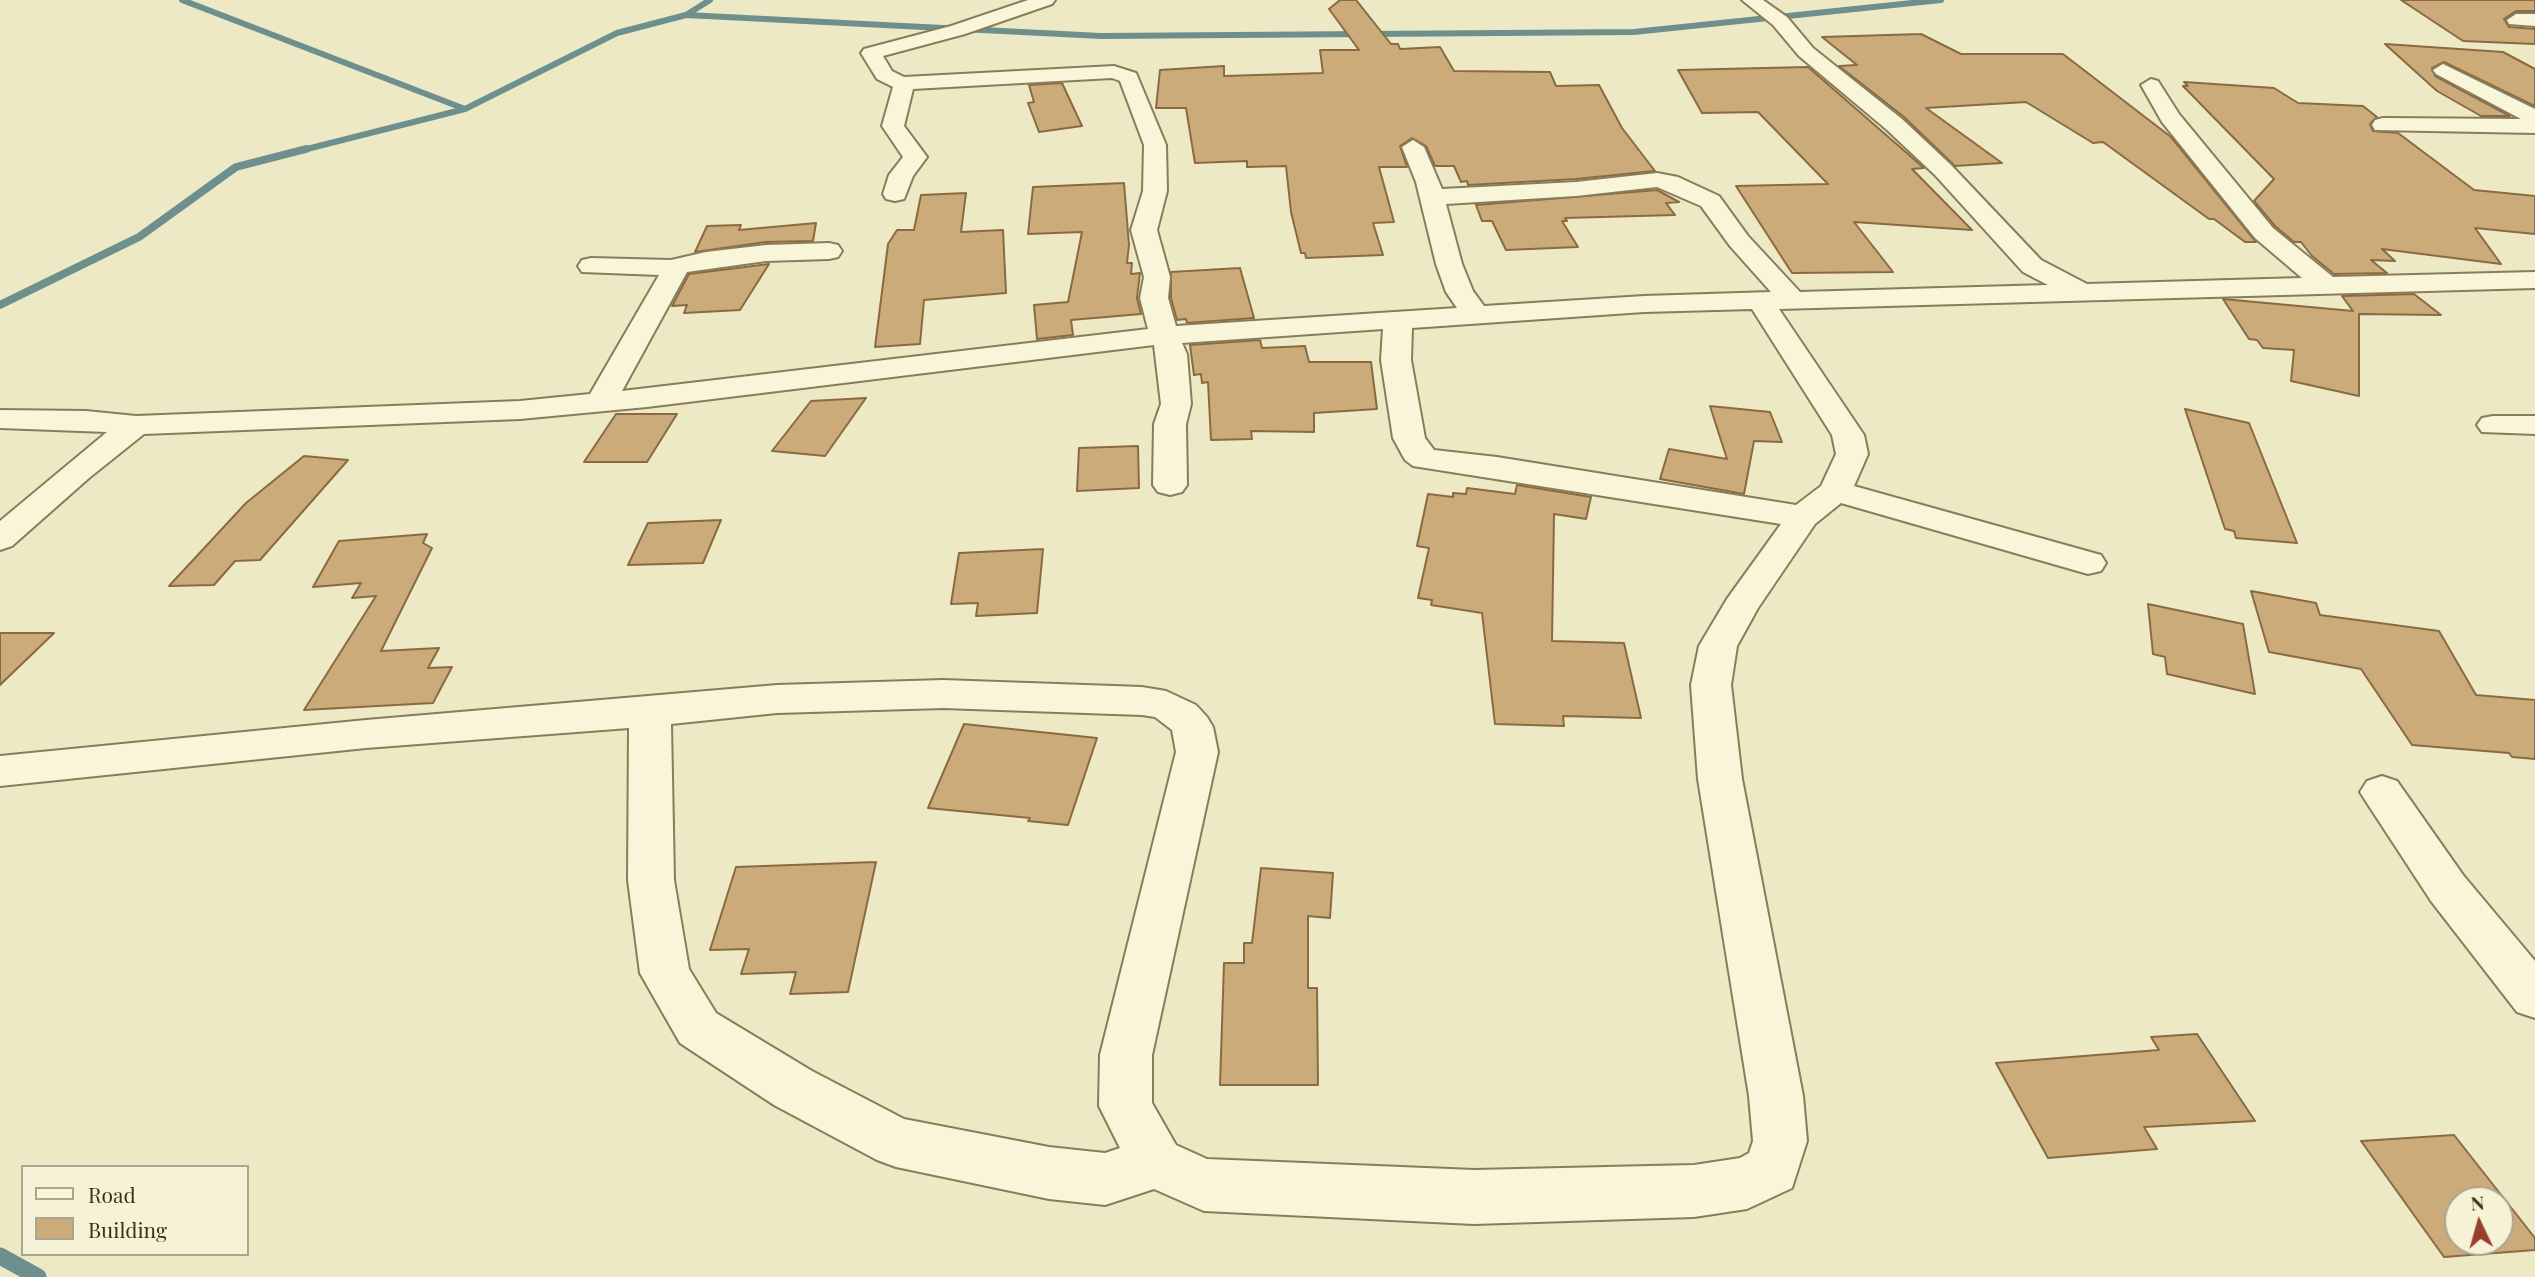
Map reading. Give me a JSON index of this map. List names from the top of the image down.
{
  "legend": ["Road", "Building"],
  "north": "top"
}
